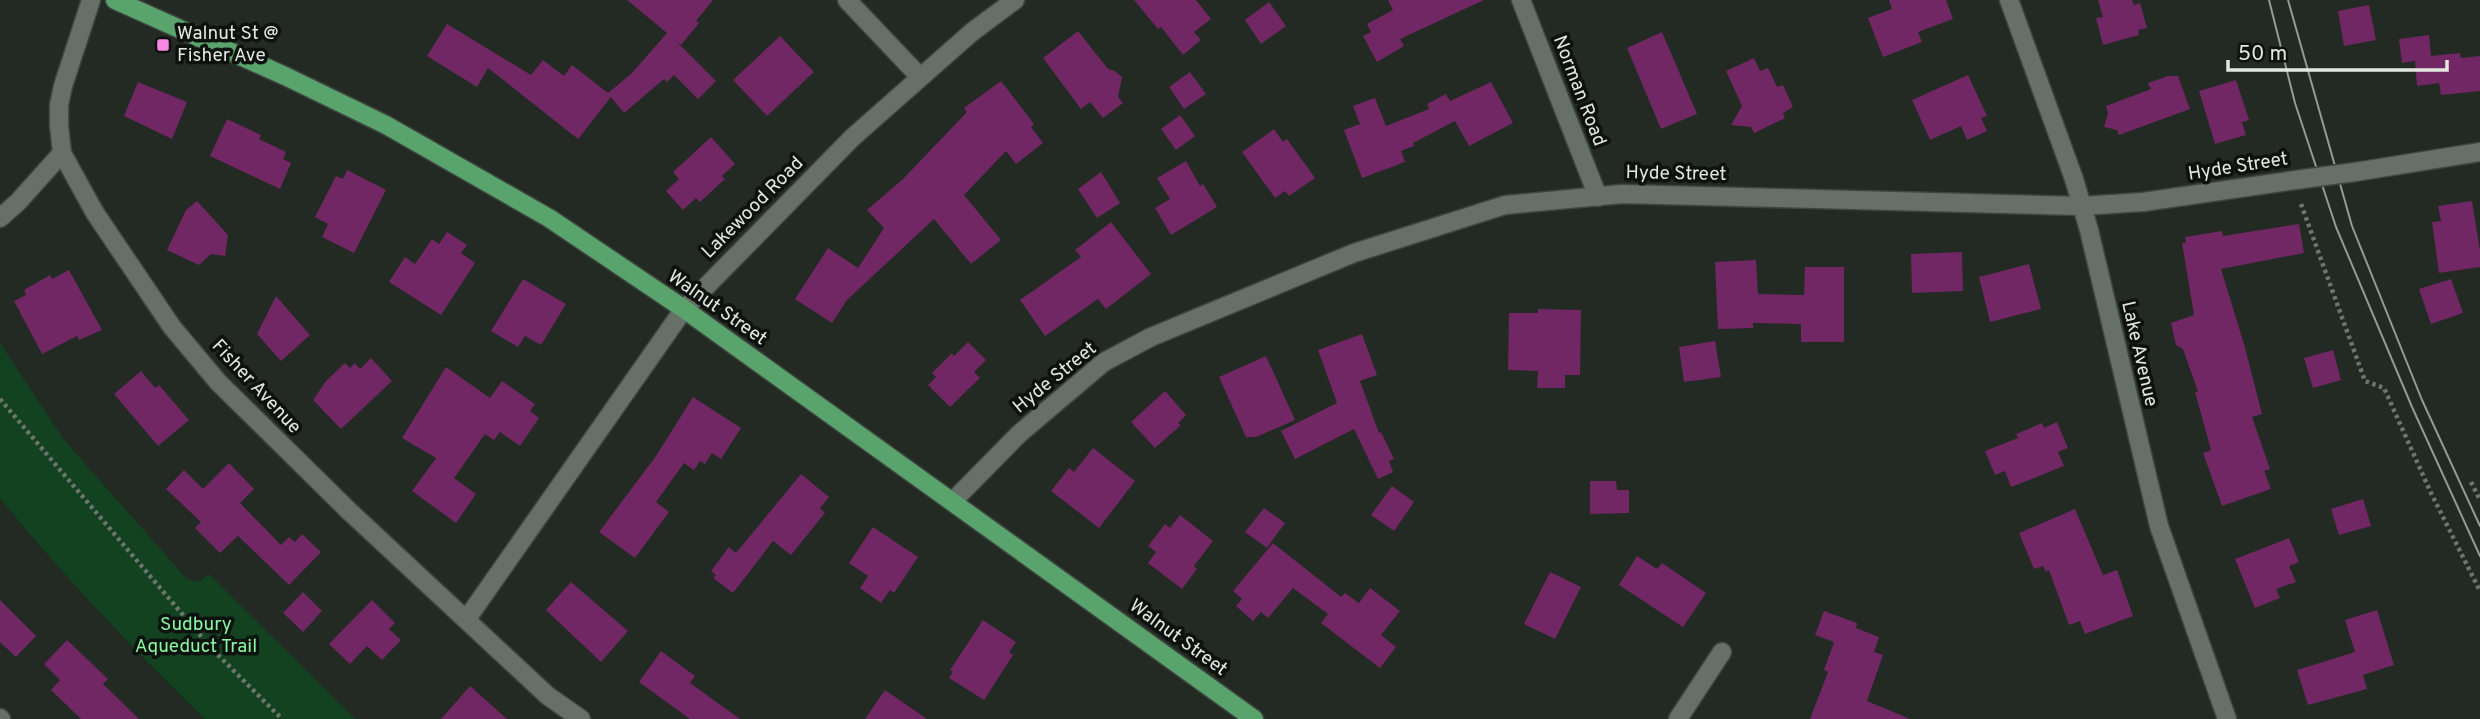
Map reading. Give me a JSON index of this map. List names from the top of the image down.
{
  "streets": {
    "main road": ["Walnut Street"],
    "street": [
      "Norman Road",
      "Hyde Street",
      "Lakewood Road",
      "Lake Avenue",
      "Fisher Avenue"
    ]
  },
  "crossings": [
    ["Norman Road", "Hyde Street"],
    ["Hyde Street", "Walnut Street"],
    ["Hyde Street", "Lake Avenue"],
    ["Lakewood Road", "Walnut Street"],
    ["Lakewood Road", "Fisher Avenue"]
  ],
  "parks": ["Sudbury Aqueduct Trail"],
  "places": {
    "transit": ["Walnut St @ Fisher Ave"]
  },
  "scale_bar": "50 m"
}
